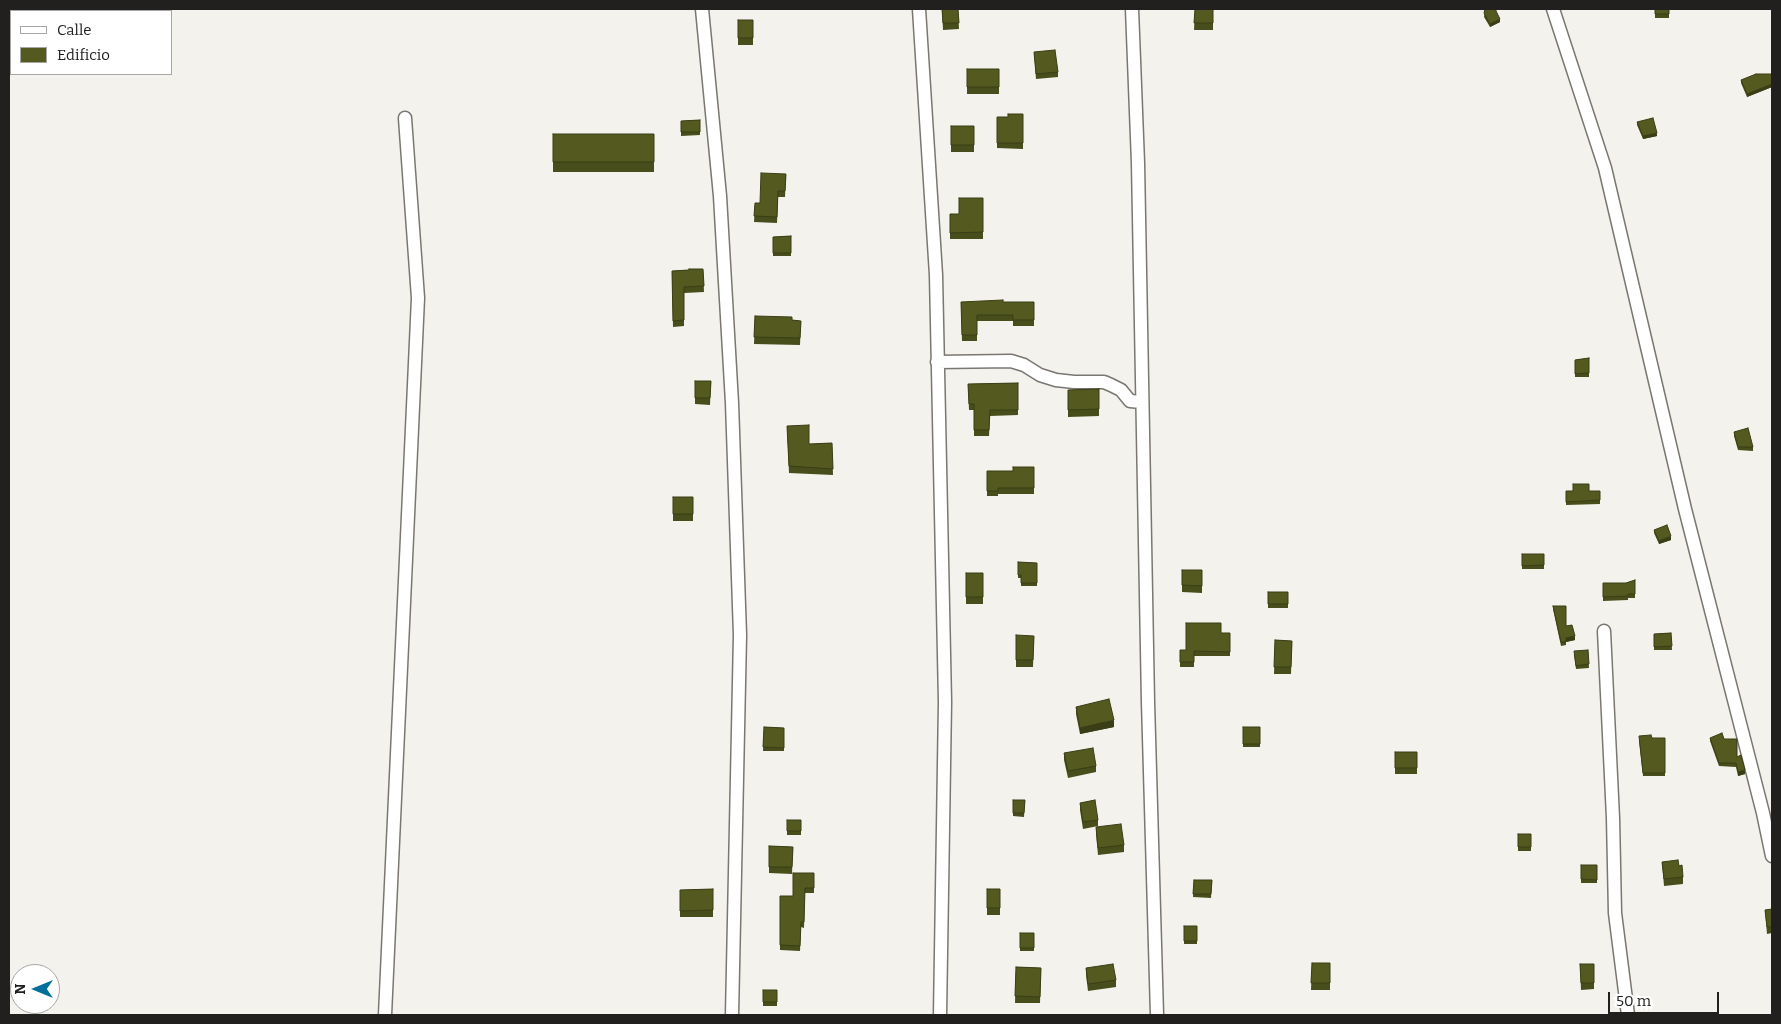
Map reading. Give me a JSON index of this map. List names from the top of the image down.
{
  "legend": ["Calle", "Edificio"],
  "scale_bar": "50 m",
  "north": "left"
}
